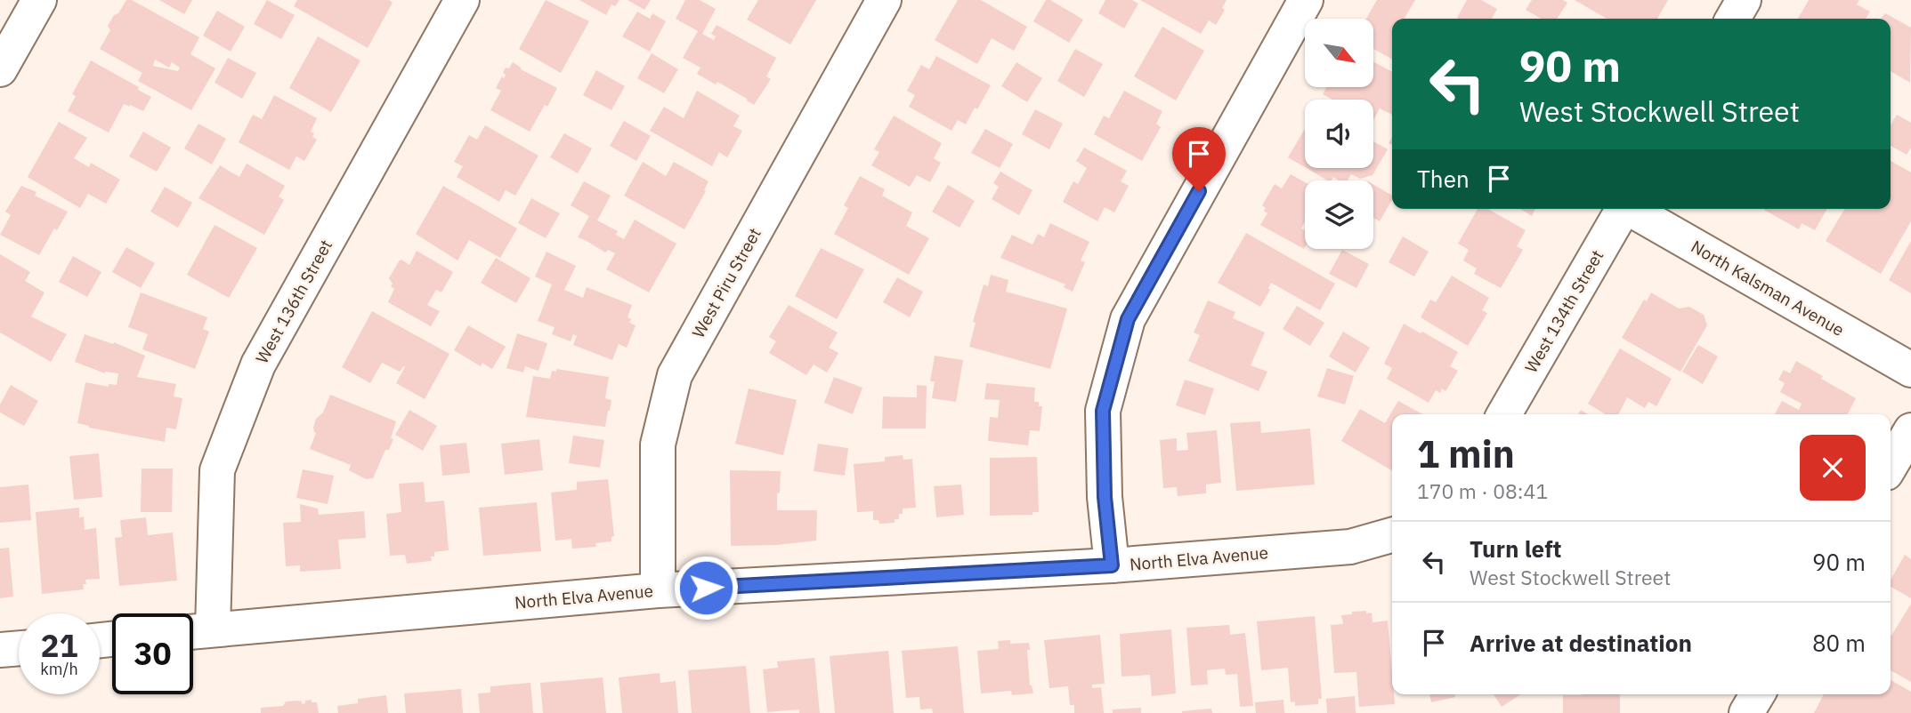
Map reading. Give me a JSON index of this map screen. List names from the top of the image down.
{
  "streets": {
    "street": [
      "West Piru Street",
      "North Kalsman Avenue",
      "West 136th Street",
      "West 134th Street",
      "North Elva Avenue"
    ]
  },
  "crossings": [
    ["West Piru Street", "North Elva Avenue"],
    ["West 136th Street", "North Elva Avenue"]
  ],
  "north": "bottom right",
  "page": {
    "turn": ["90 m", "West Stockwell Street"],
    "then": "Then",
    "heading": ["1 min", "170 m · 08:41"],
    "list": [
      {
        "name": "Turn left",
        "note": "West Stockwell Street",
        "value": "90 m"
      },
      {
        "name": "Arrive at destination",
        "value": "80 m"
      }
    ],
    "speed": "21 km/h",
    "limit": "30"
  }
}
